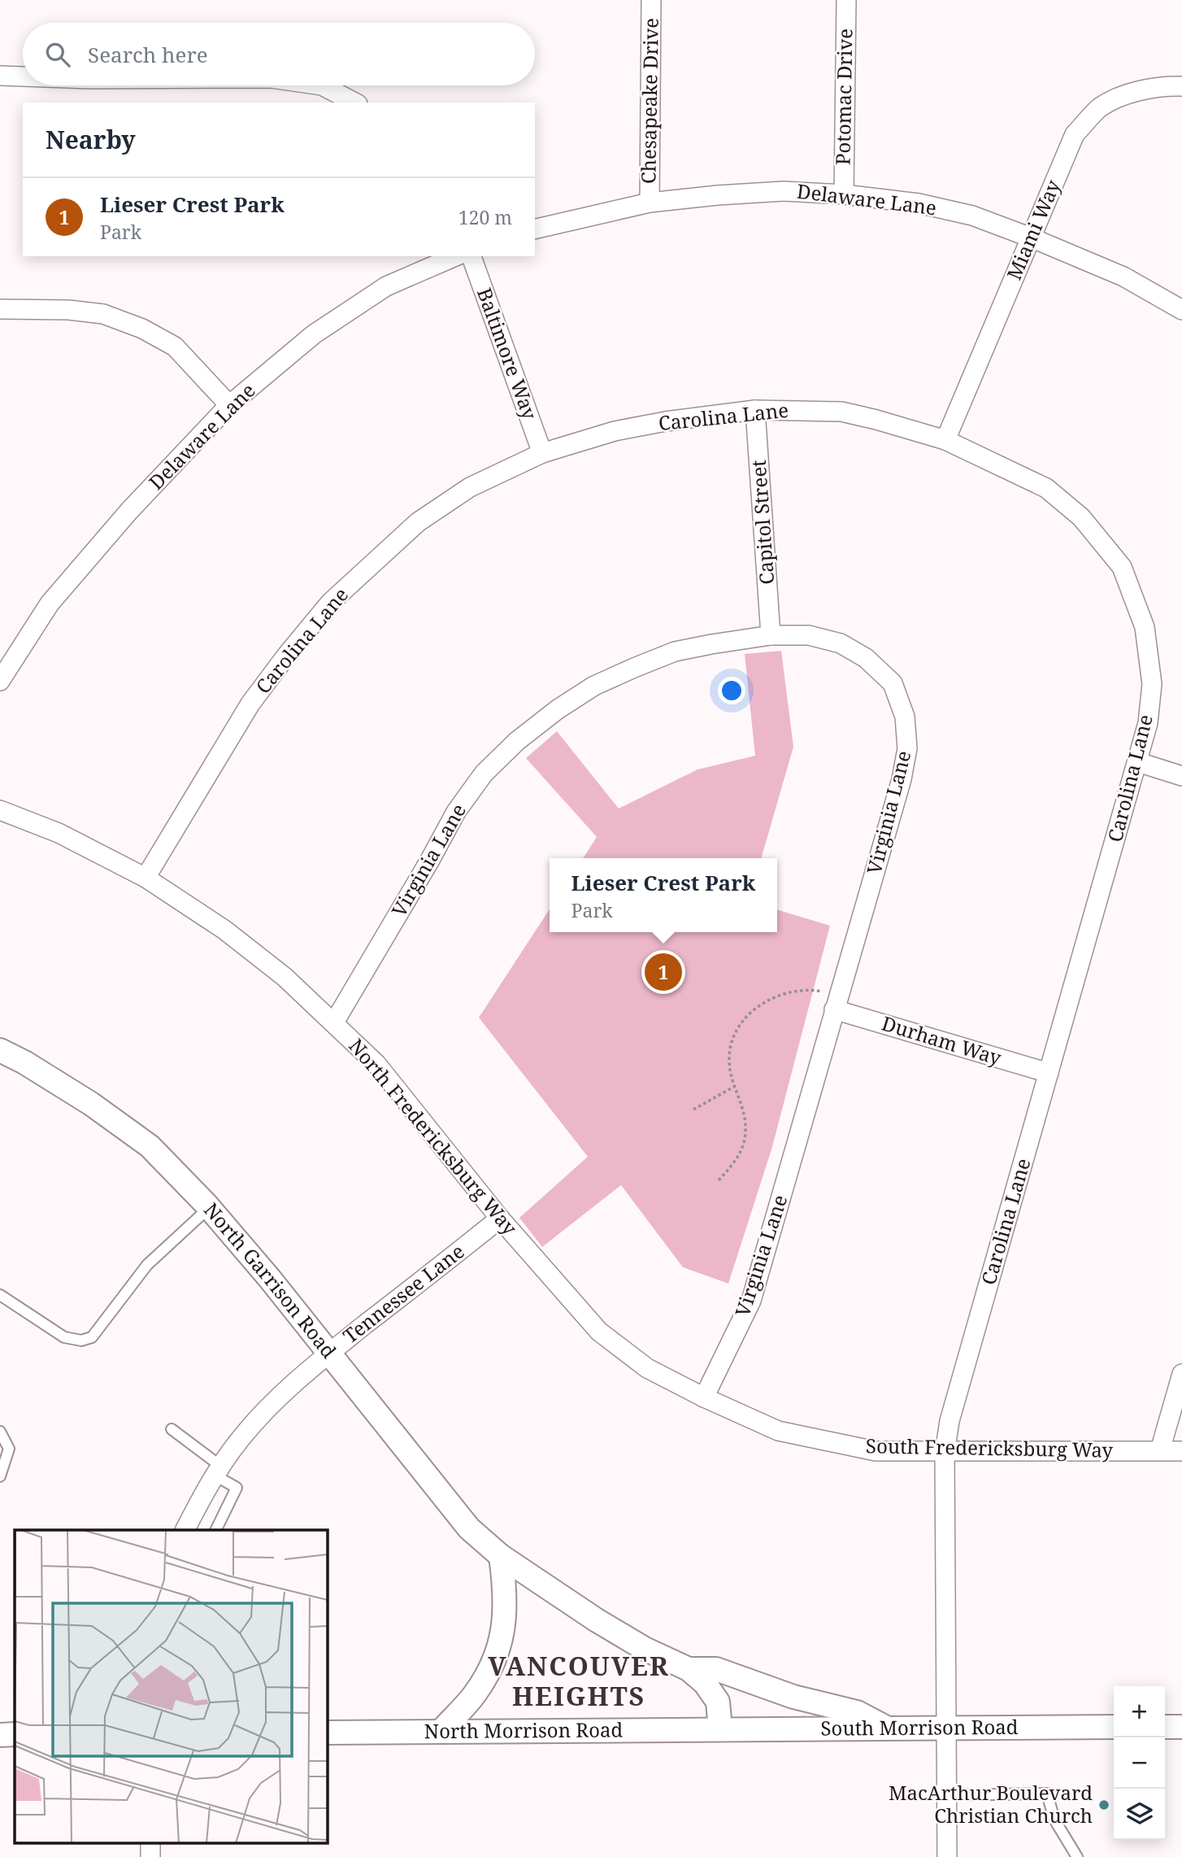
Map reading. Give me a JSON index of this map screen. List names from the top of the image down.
{
  "streets": {
    "street": [
      "Potomac Drive",
      "Chesapeake Drive",
      "Delaware Lane",
      "Miami Way",
      "Baltimore Way",
      "Carolina Lane",
      "Capitol Street",
      "Virginia Lane",
      "Durham Way",
      "North Fredericksburg Way",
      "North Garrison Road",
      "Tennessee Lane",
      "South Fredericksburg Way",
      "South Morrison Road",
      "North Morrison Road"
    ]
  },
  "crossings": [
    ["Potomac Drive", "Delaware Lane"],
    ["Chesapeake Drive", "Delaware Lane"],
    ["Delaware Lane", "Miami Way"],
    ["Miami Way", "Carolina Lane"],
    ["Baltimore Way", "Carolina Lane"],
    ["Carolina Lane", "Capitol Street"],
    ["Carolina Lane", "Durham Way"],
    ["Carolina Lane", "North Fredericksburg Way"],
    ["Carolina Lane", "South Fredericksburg Way"],
    ["Carolina Lane", "South Morrison Road"],
    ["Capitol Street", "Virginia Lane"],
    ["Virginia Lane", "Durham Way"],
    ["Virginia Lane", "North Fredericksburg Way"],
    ["Virginia Lane", "South Fredericksburg Way"],
    ["North Fredericksburg Way", "Tennessee Lane"],
    ["North Fredericksburg Way", "South Fredericksburg Way"],
    ["North Garrison Road", "Tennessee Lane"],
    ["South Morrison Road", "North Morrison Road"]
  ],
  "districts": ["VANCOUVER HEIGHTS"],
  "places": ["MacArthur Boulevard Christian Church"],
  "page": {
    "search": "Search here",
    "heading": "Nearby",
    "list": [
      {
        "mark": "1",
        "name": "Lieser Crest Park",
        "note": "Park",
        "value": "120 m"
      }
    ],
    "popup": ["Lieser Crest Park", "Park"],
    "pins": "1",
    "map_buttons": ["+", "−"]
  }
}
